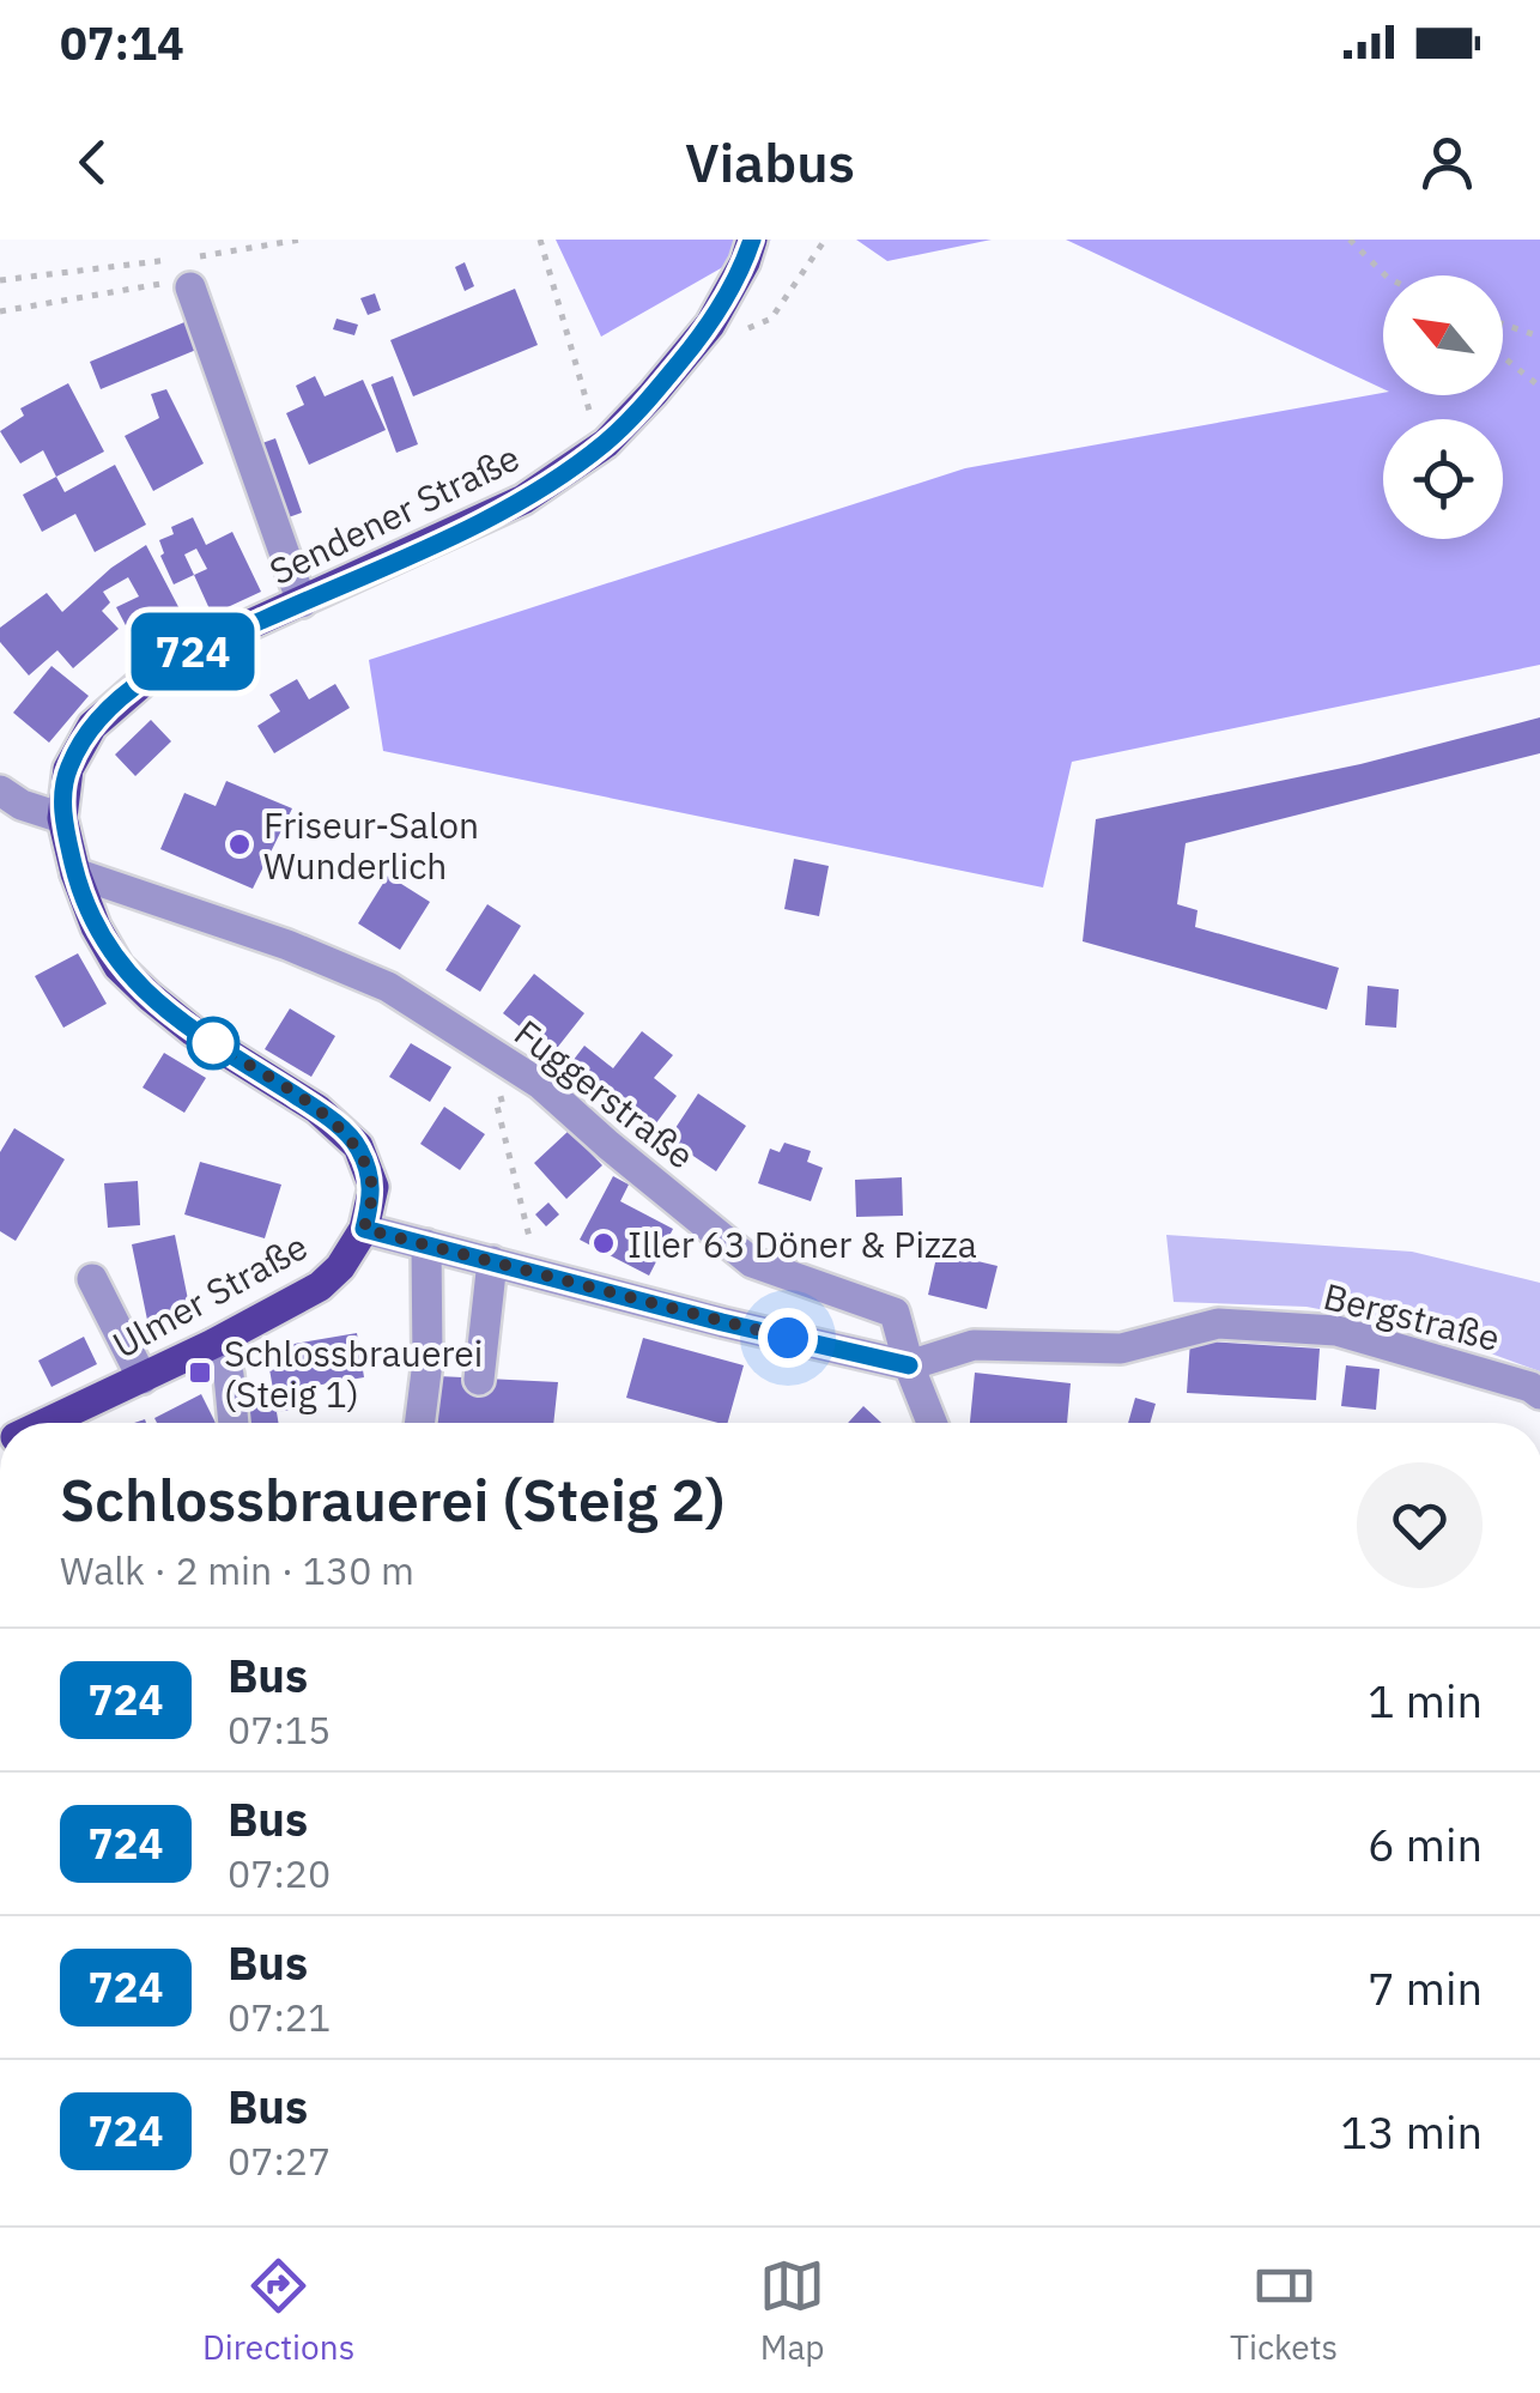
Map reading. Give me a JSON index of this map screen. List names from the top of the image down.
{
  "streets": {
    "main road": ["Sendener Straße", "Ulmer Straße"],
    "street": ["Fuggerstraße", "Bergstraße"]
  },
  "crossings": [
    ["Sendener Straße", "Fuggerstraße"],
    ["Sendener Straße", "Ulmer Straße"],
    ["Fuggerstraße", "Bergstraße"]
  ],
  "places": {
    "other": ["Friseur-Salon Wunderlich", "Iller 63 Döner & Pizza"],
    "transit": ["Schlossbrauerei (Steig 1)"]
  },
  "lines": ["bus line 724"],
  "north": "top left",
  "page": {
    "status": "07:14",
    "header": "Viabus",
    "on_map": "724",
    "heading": ["Schlossbrauerei (Steig 2)", "Walk · 2 min · 130 m"],
    "list": [
      {
        "mark": "724",
        "name": "Bus",
        "note": "07:15",
        "value": "1 min"
      },
      {
        "mark": "724",
        "name": "Bus",
        "note": "07:20",
        "value": "6 min"
      },
      {
        "mark": "724",
        "name": "Bus",
        "note": "07:21",
        "value": "7 min"
      },
      {
        "mark": "724",
        "name": "Bus",
        "note": "07:27",
        "value": "13 min"
      }
    ],
    "tabs": ["Directions", "Map", "Tickets"]
  }
}
